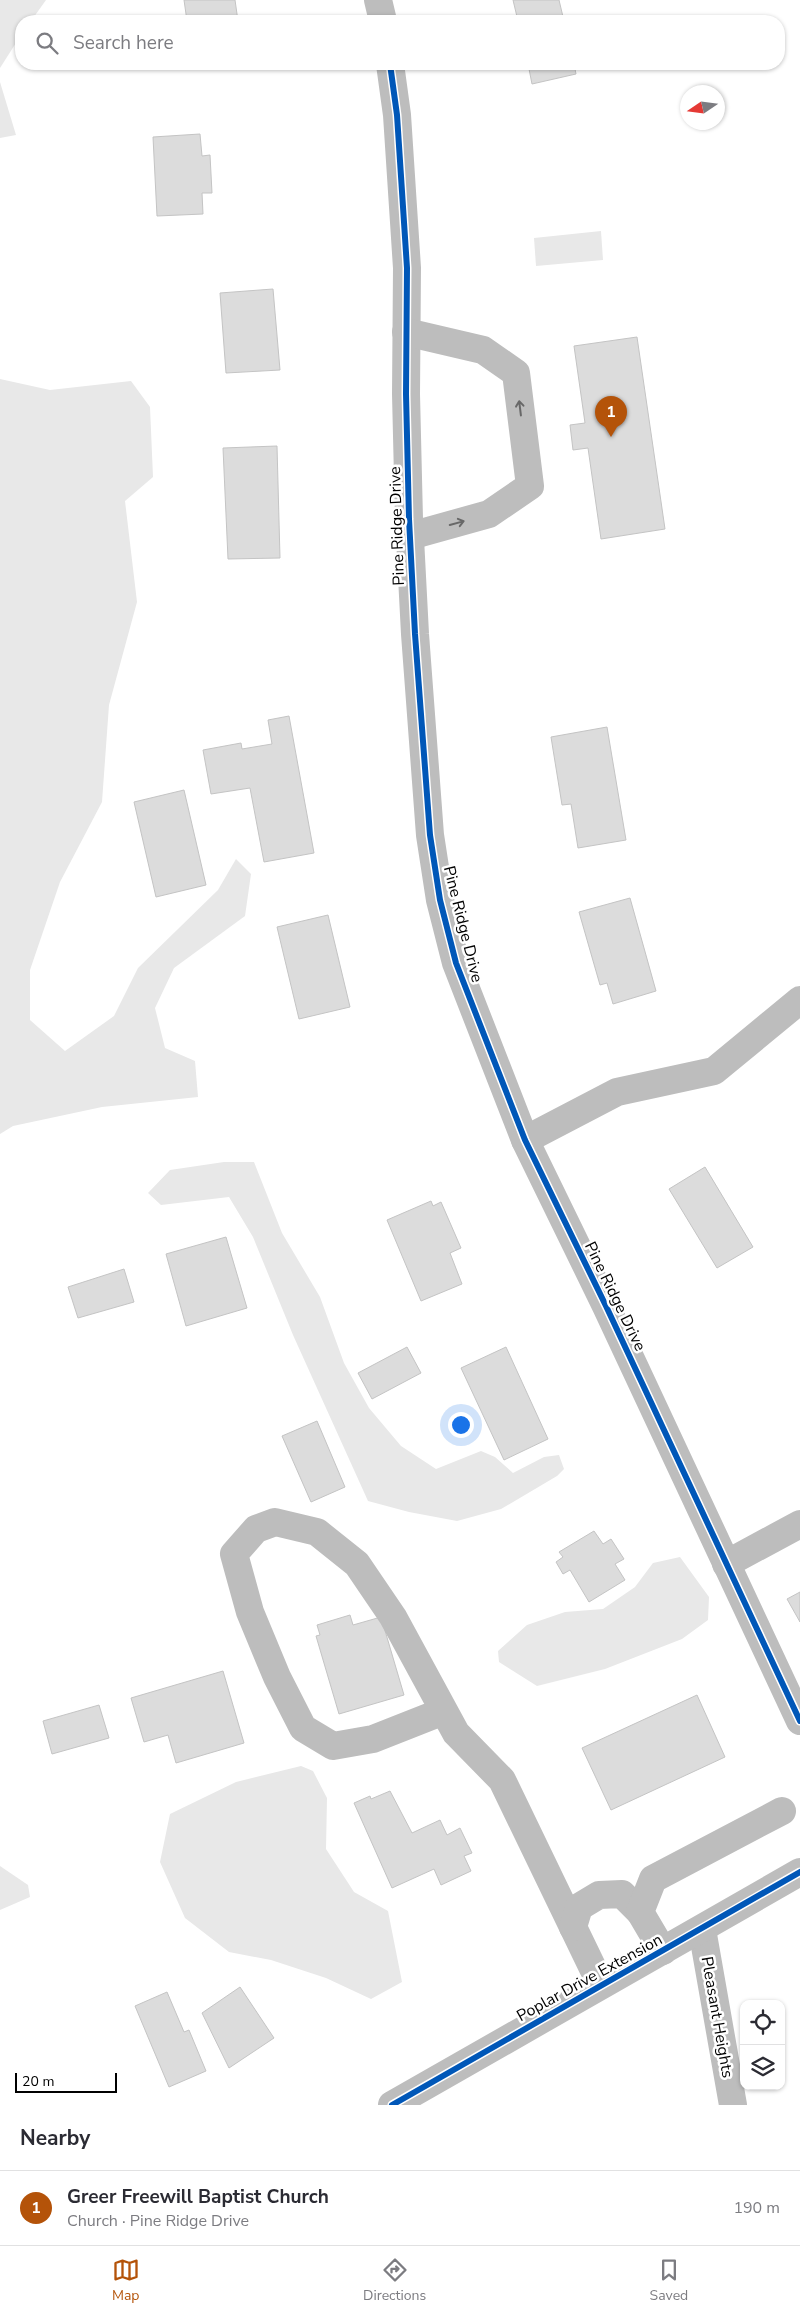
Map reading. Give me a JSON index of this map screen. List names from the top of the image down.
{
  "streets": {
    "street": ["Pine Ridge Drive", "Poplar Drive Extension", "Pleasant Heights"]
  },
  "crossings": [
    ["Poplar Drive Extension", "Pleasant Heights"]
  ],
  "scale_bar": "20 m",
  "north": "left",
  "page": {
    "search": "Search here",
    "pins": "1",
    "scale": "20 m",
    "heading": "Nearby",
    "list": [
      {
        "mark": "1",
        "name": "Greer Freewill Baptist Church",
        "note": "Church · Pine Ridge Drive",
        "value": "190 m"
      }
    ],
    "nav": ["Map", "Directions", "Saved"]
  }
}
